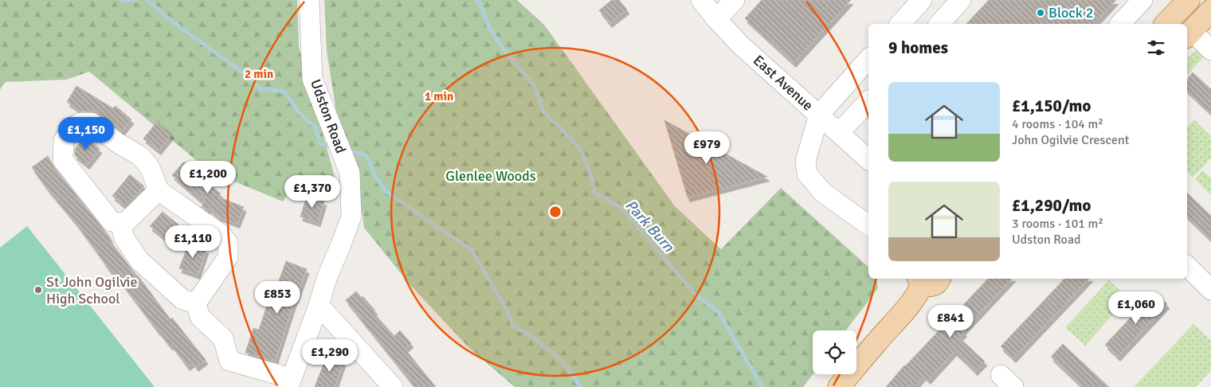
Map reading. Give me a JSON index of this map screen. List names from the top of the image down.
{
  "streets": {
    "street": ["East Avenue", "Udston Road"]
  },
  "water": ["Park Burn"],
  "parks": ["Glenlee Woods"],
  "places": ["Block 2", "St John Ogilvie High School"],
  "page": {
    "heading": "9 homes",
    "list": [
      {
        "name": "£1,150/mo",
        "note": "4 rooms · 104 m² · John Ogilvie Crescent"
      },
      {
        "name": "£1,290/mo",
        "note": "3 rooms · 101 m² · Udston Road"
      }
    ],
    "price": [
      "£1,150",
      "£979",
      "£1,200",
      "£1,370",
      "£1,110",
      "£853",
      "£1,060",
      "£841",
      "£1,290"
    ]
  },
  "rings": ["2 min", "1 min"]
}
